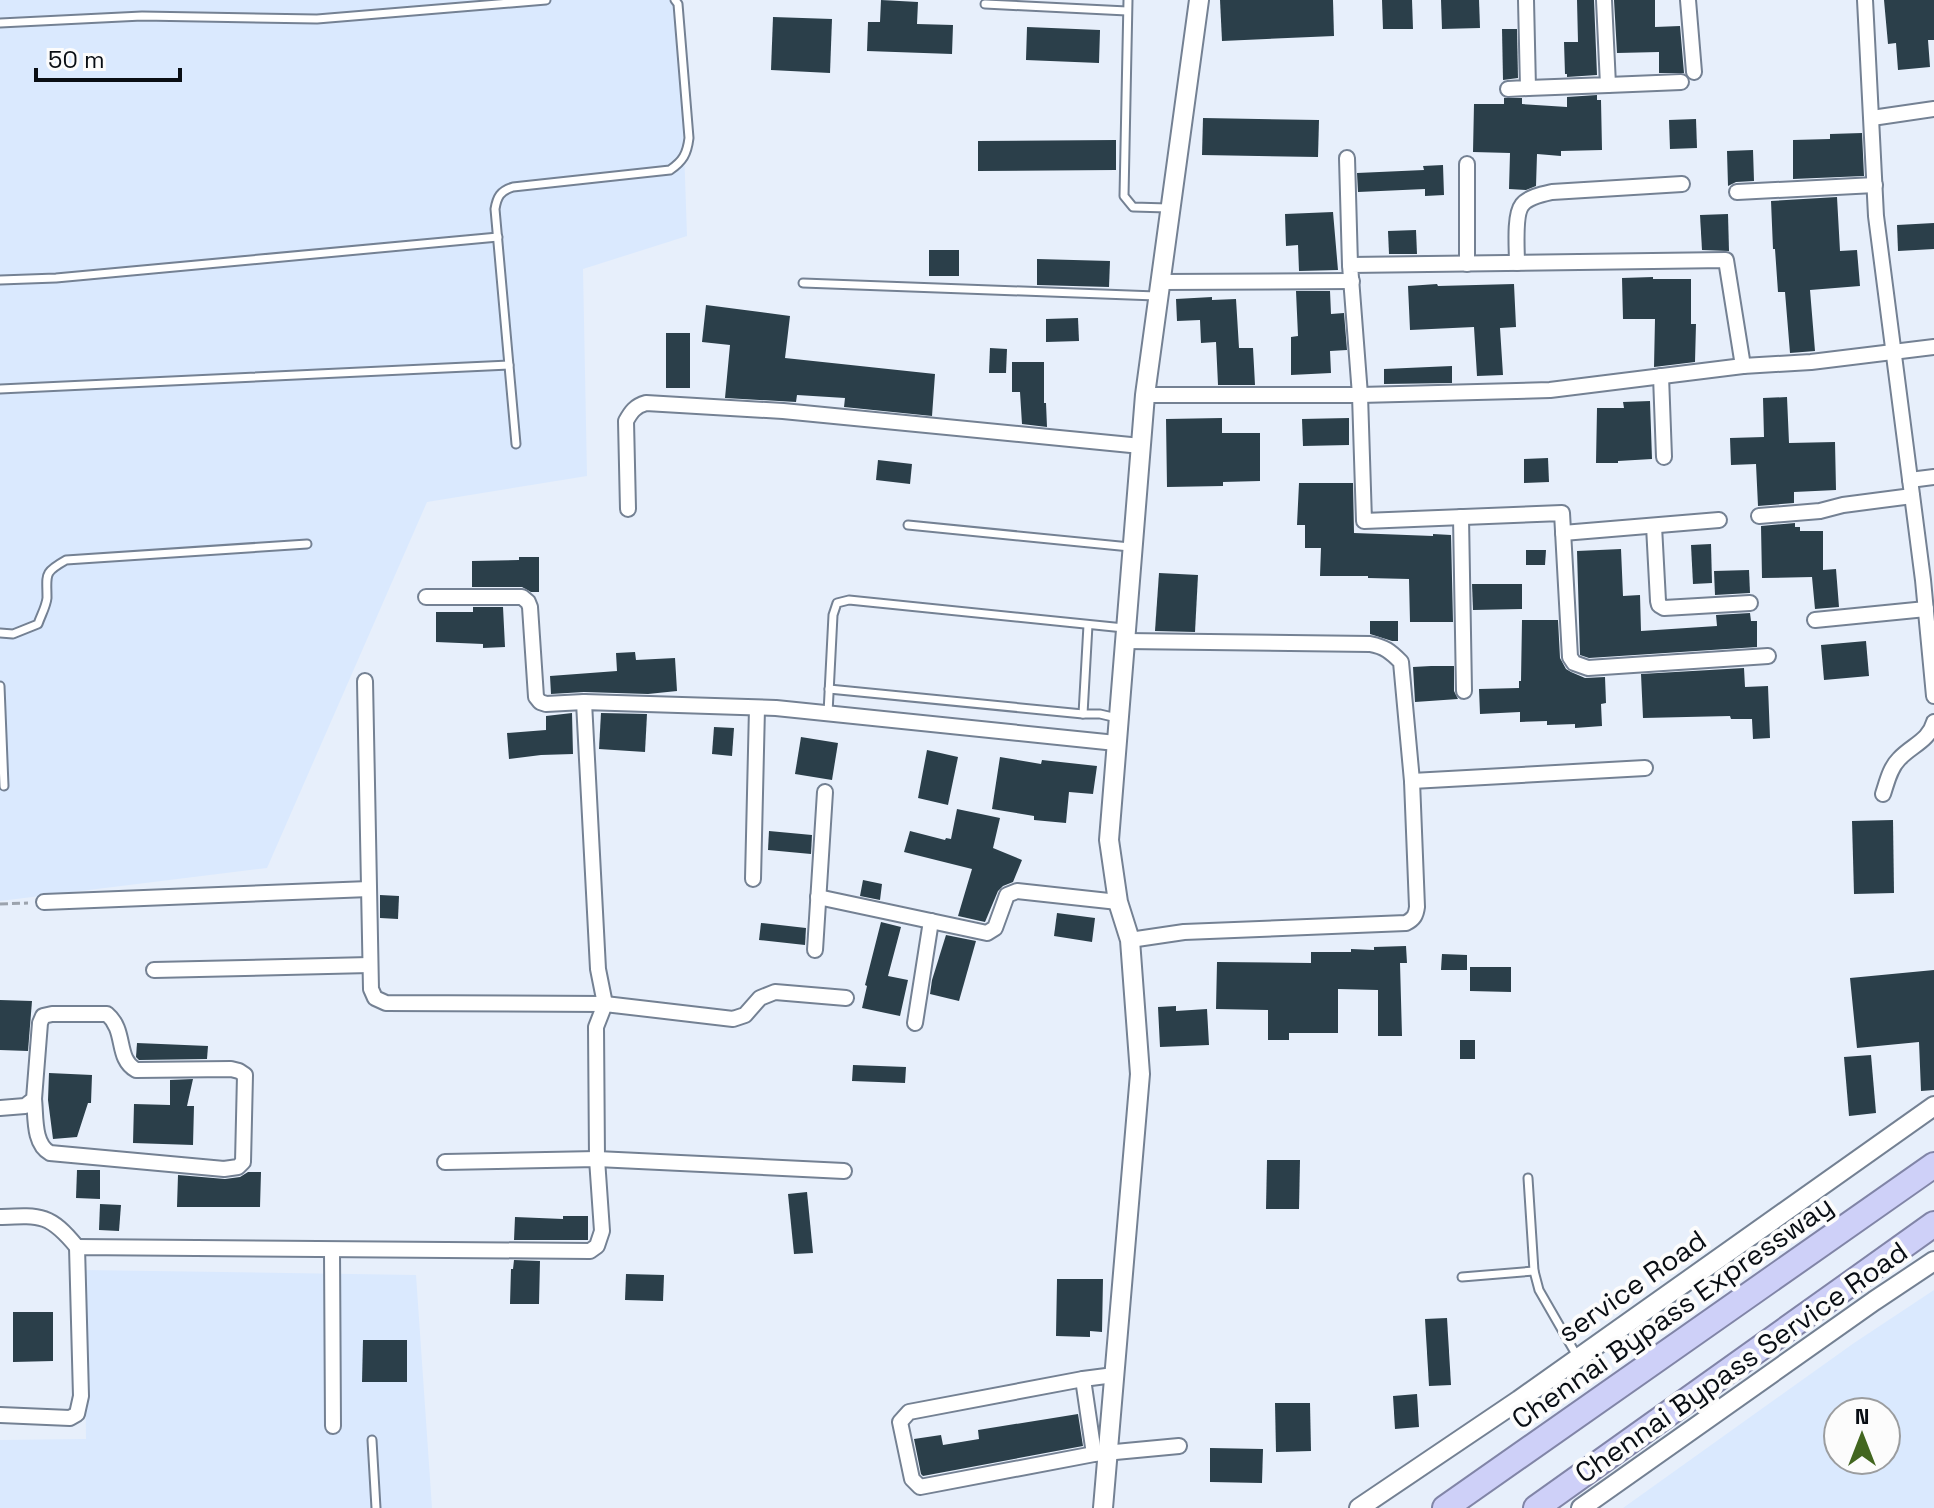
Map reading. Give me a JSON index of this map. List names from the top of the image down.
{
  "streets": {
    "highway": ["Chennai Bypass Expressway"],
    "street": ["service Road", "Chennai Bypass Service Road"]
  },
  "scale_bar": "50 m",
  "north": "top"
}
